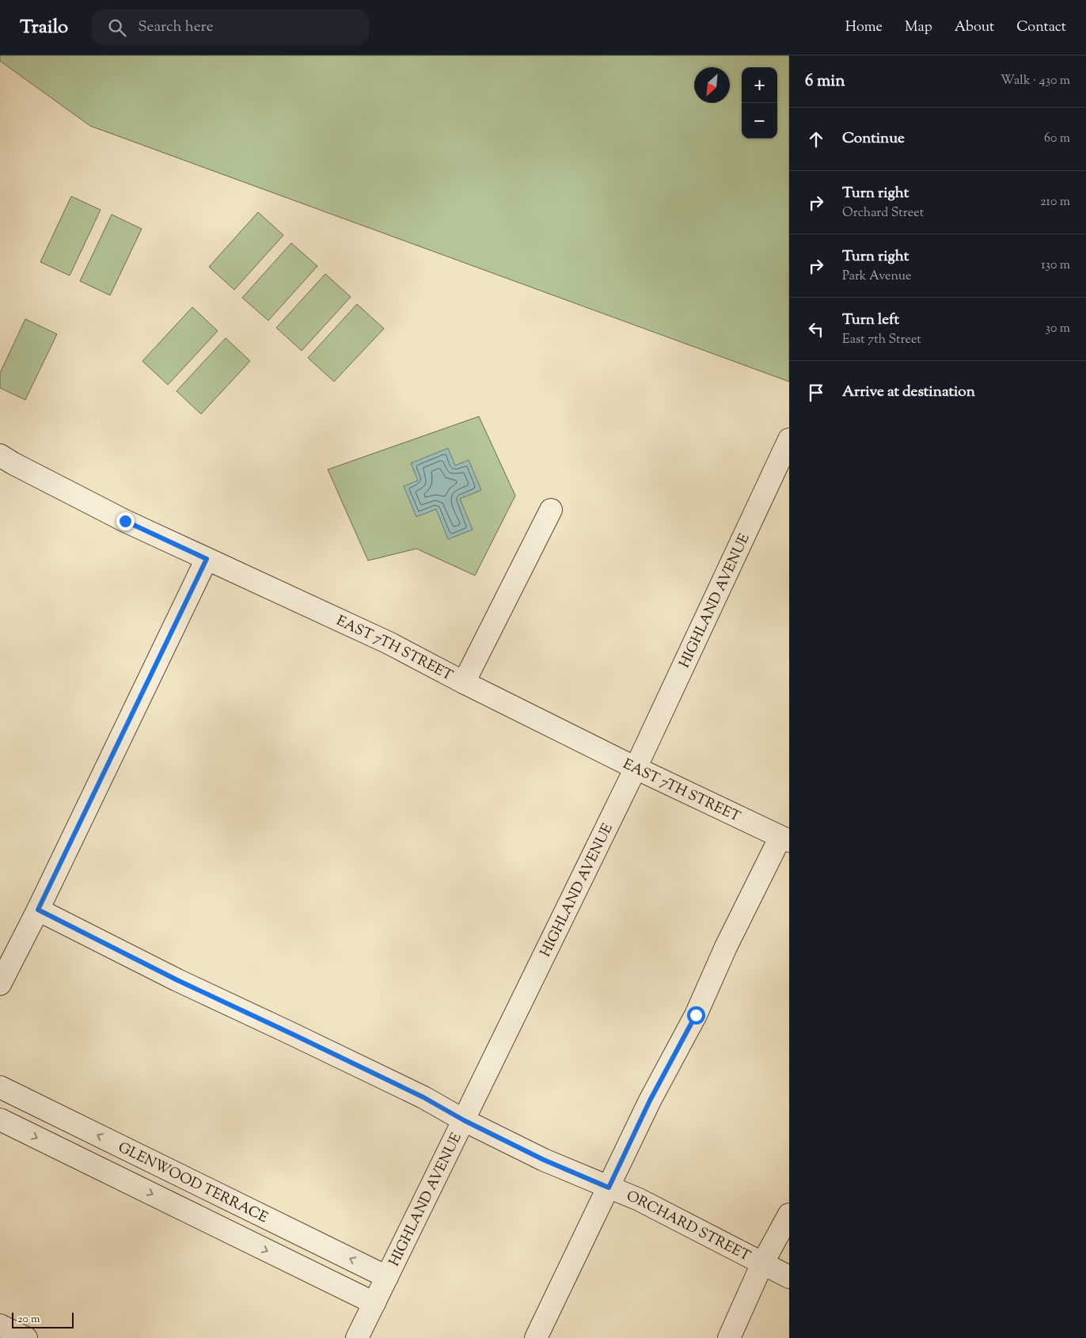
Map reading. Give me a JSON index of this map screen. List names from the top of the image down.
{
  "streets": {
    "street": [
      "HIGHLAND AVENUE",
      "EAST 7TH STREET",
      "GLENWOOD TERRACE",
      "ORCHARD STREET"
    ]
  },
  "crossings": [
    ["HIGHLAND AVENUE", "EAST 7TH STREET"],
    ["HIGHLAND AVENUE", "GLENWOOD TERRACE"],
    ["HIGHLAND AVENUE", "ORCHARD STREET"]
  ],
  "scale_bar": "20 m",
  "north": "bottom left",
  "page": {
    "header": "Trailo",
    "search": "Search here",
    "nav": [
      "Home",
      "Map",
      "About",
      "Contact"
    ],
    "heading": ["6 min", "Walk · 430 m"],
    "map_buttons": ["+", "−"],
    "list": [
      ["Continue", "60 m"],
      ["Turn right", "Orchard Street", "210 m"],
      ["Turn right", "Park Avenue", "130 m"],
      ["Turn left", "East 7th Street", "30 m"],
      "Arrive at destination"
    ],
    "scale": "20 m"
  }
}
